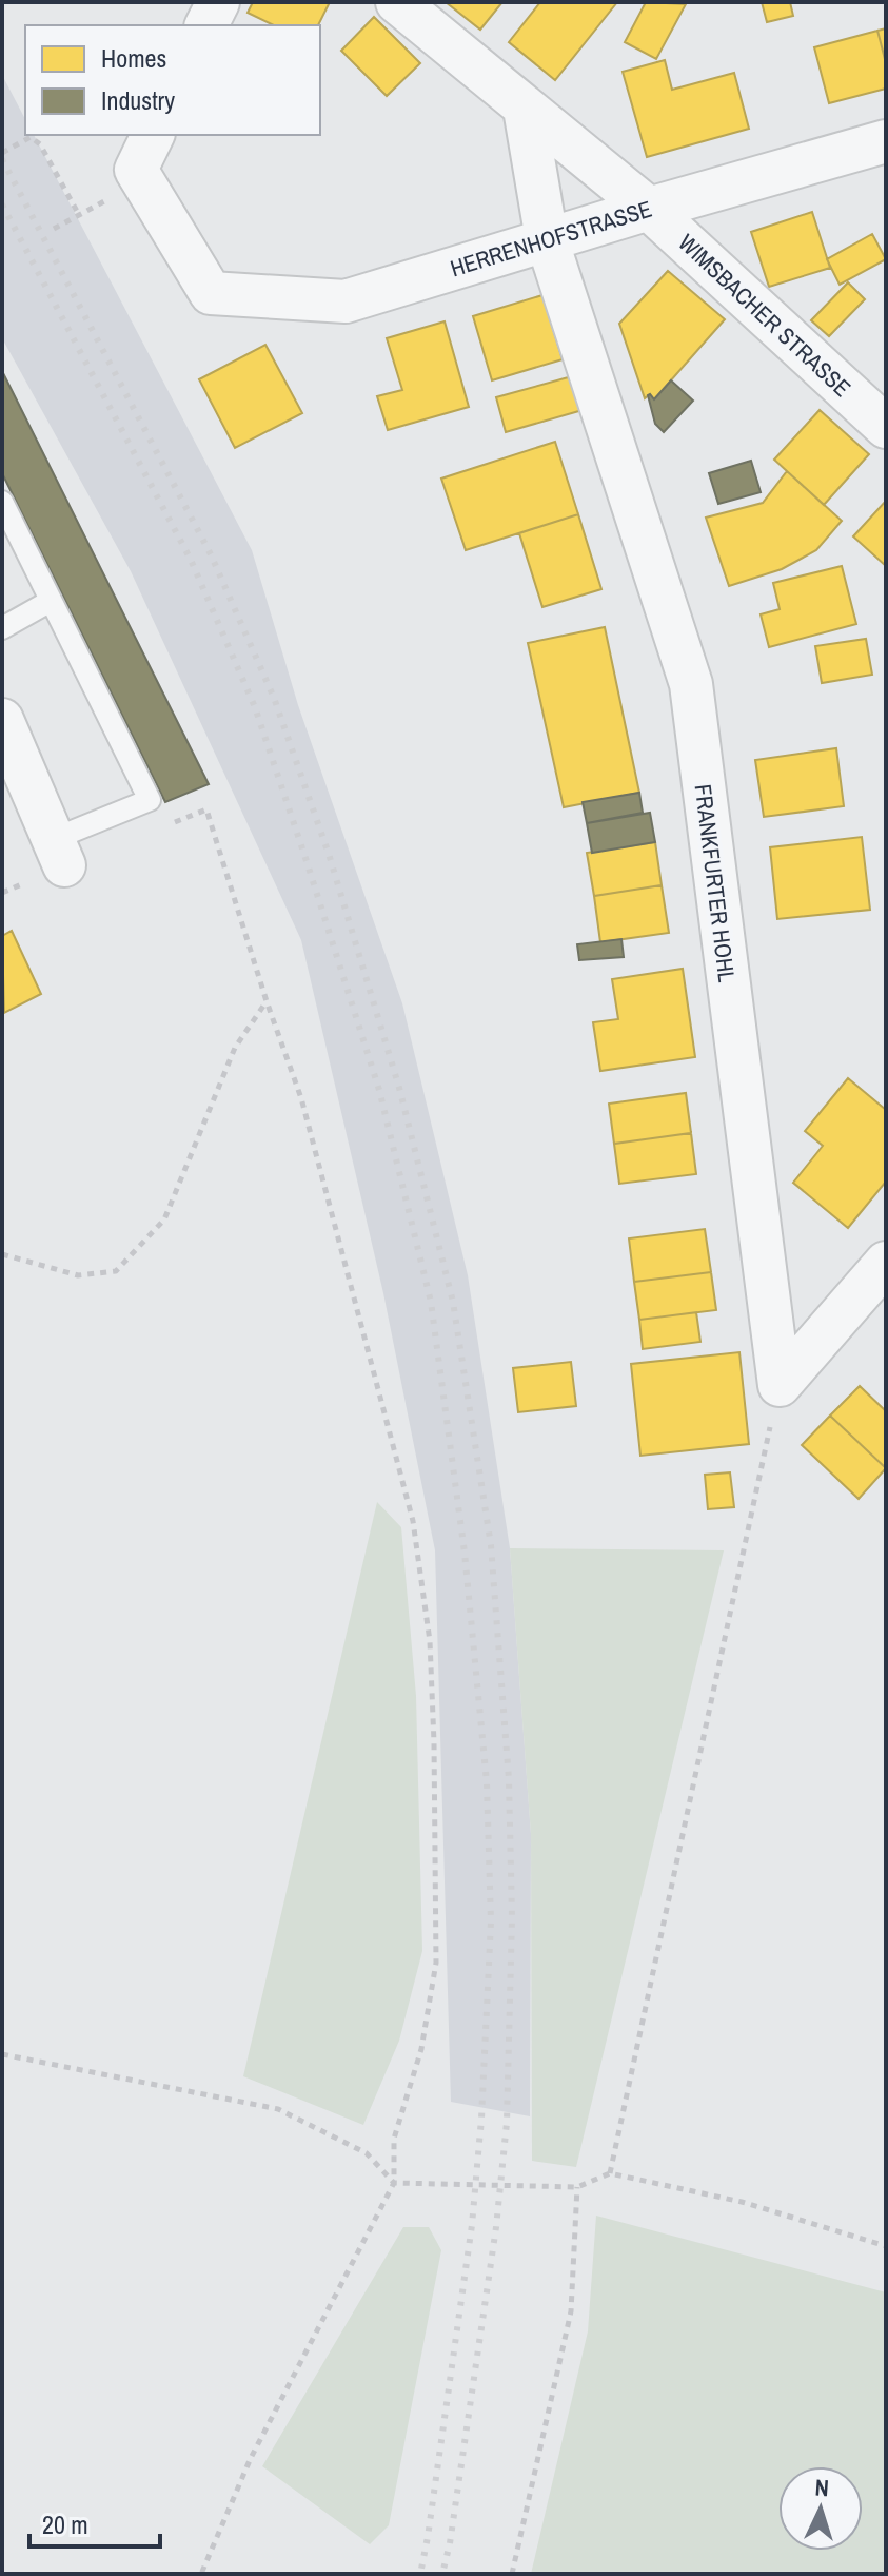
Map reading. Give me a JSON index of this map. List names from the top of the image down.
{
  "streets": {
    "street": ["HERRENHOFSTRASSE", "WIMSBACHER STRASSE", "FRANKFURTER HOHL"]
  },
  "crossings": [
    ["HERRENHOFSTRASSE", "WIMSBACHER STRASSE"],
    ["HERRENHOFSTRASSE", "FRANKFURTER HOHL"]
  ],
  "legend": ["Homes", "Industry"],
  "scale_bar": "20 m",
  "north": "top"
}
